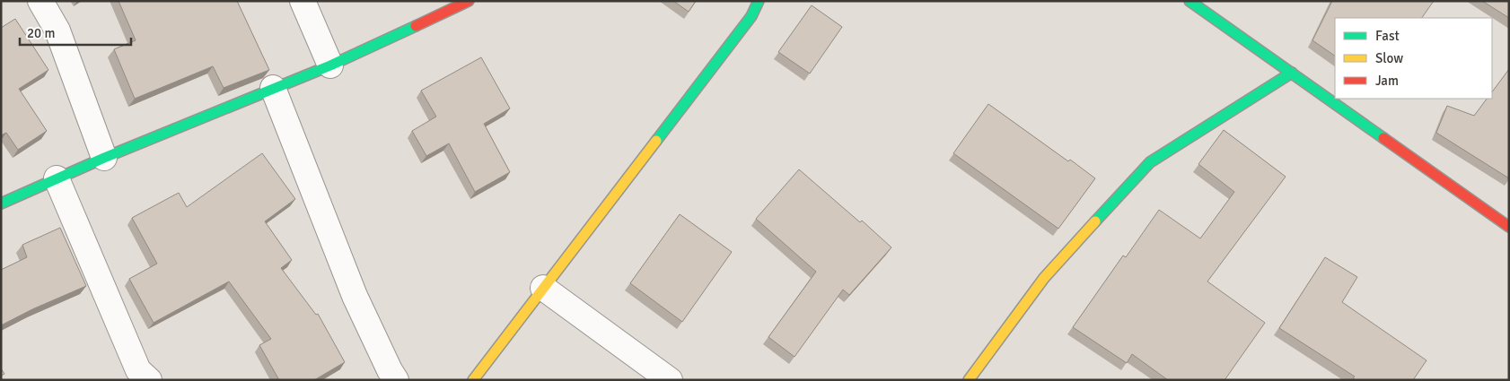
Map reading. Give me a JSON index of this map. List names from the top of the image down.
{
  "legend": ["Fast", "Slow", "Jam"],
  "scale_bar": "20 m"
}
